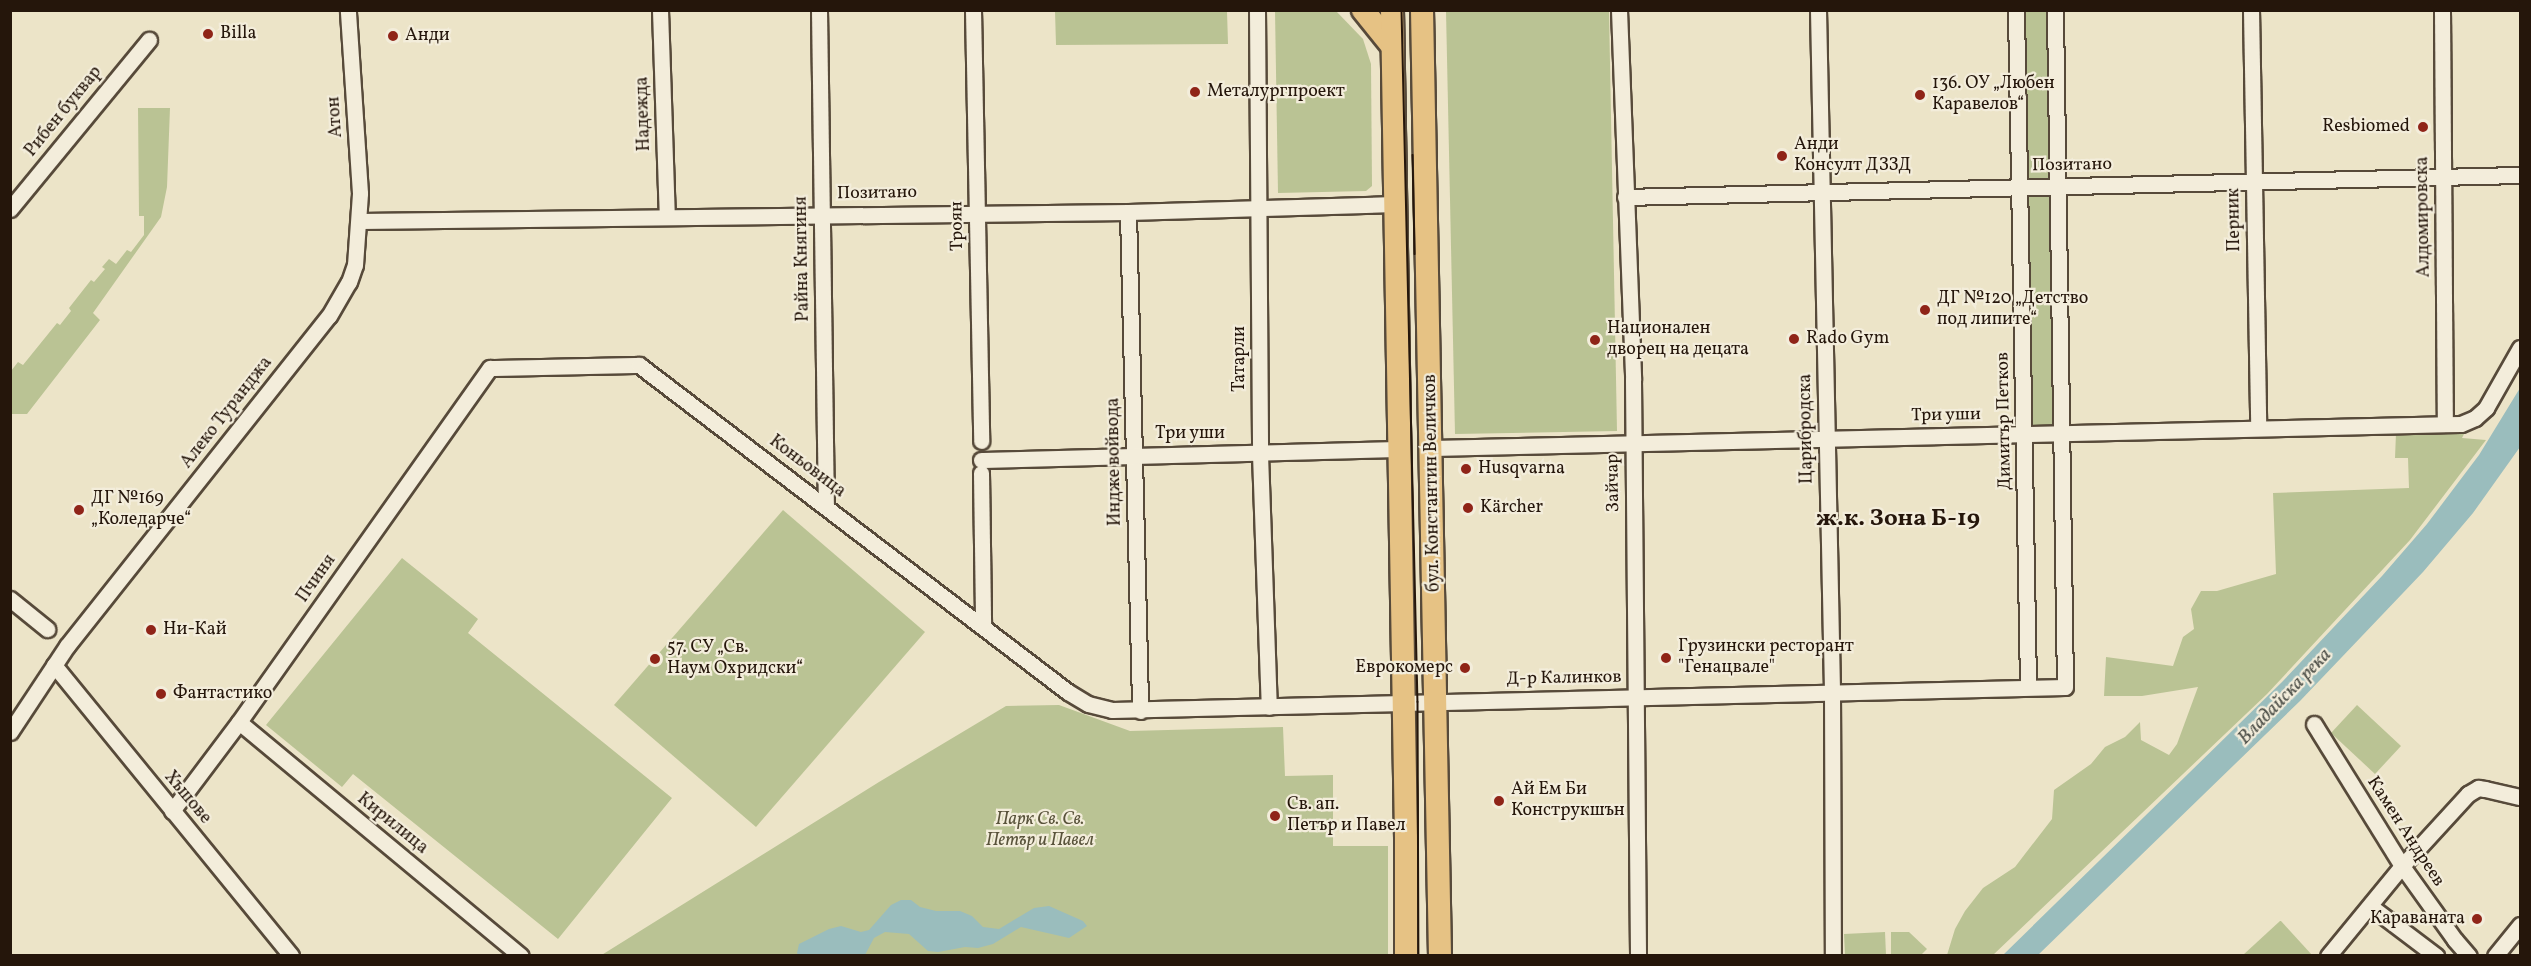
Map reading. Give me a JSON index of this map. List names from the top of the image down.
{
  "streets": {
    "main road": ["бул. Константин Величков"],
    "street": [
      "Рибен буквар",
      "Надежда",
      "Атон",
      "Позитано",
      "Алдомировска",
      "Перник",
      "Троян",
      "Райна Княгиня",
      "Татарли",
      "Алеко Туранджа",
      "Три уши",
      "Димитър Петков",
      "Царибродска",
      "Индже войвода",
      "Коньовица",
      "Зайчар",
      "Пчиня",
      "Д-р Калинков",
      "Хъшове",
      "Кирилица",
      "Камен Андреев"
    ]
  },
  "crossings": [
    ["Надежда", "Позитано"],
    ["Атон", "Позитано"],
    ["Атон", "Алеко Туранджа"],
    ["Позитано", "Алдомировска"],
    ["Позитано", "Перник"],
    ["Позитано", "Троян"],
    ["Позитано", "Райна Княгиня"],
    ["Позитано", "Татарли"],
    ["Позитано", "Алеко Туранджа"],
    ["Позитано", "Димитър Петков"],
    ["Позитано", "Царибродска"],
    ["Позитано", "Индже войвода"],
    ["Позитано", "бул. Константин Величков"],
    ["Позитано", "Зайчар"],
    ["Алдомировска", "Три уши"],
    ["Перник", "Три уши"],
    ["Райна Княгиня", "Коньовица"],
    ["Татарли", "Три уши"],
    ["Татарли", "Д-р Калинков"],
    ["Алеко Туранджа", "Хъшове"],
    ["Три уши", "Димитър Петков"],
    ["Три уши", "Царибродска"],
    ["Три уши", "Индже войвода"],
    ["Три уши", "Коньовица"],
    ["Три уши", "бул. Константин Величков"],
    ["Три уши", "Зайчар"],
    ["Три уши", "Д-р Калинков"],
    ["Димитър Петков", "Д-р Калинков"],
    ["Царибродска", "Д-р Калинков"],
    ["Индже войвода", "Д-р Калинков"],
    ["Коньовица", "Пчиня"],
    ["Коньовица", "Д-р Калинков"],
    ["бул. Константин Величков", "Д-р Калинков"],
    ["Зайчар", "Д-р Калинков"],
    ["Пчиня", "Хъшове"],
    ["Пчиня", "Кирилица"]
  ],
  "districts": ["ж.к. Зона Б-19"],
  "water": ["Владайска река"],
  "parks": ["Парк Св. Св. Петър и Павел"],
  "places": [
    "Billa",
    "Анди",
    "Металургпроект",
    "136. ОУ „Любен Каравелов“",
    "Resbiomed",
    "Анди Консулт ДЗЗД",
    "ДГ №120 „Детство под липите“",
    "Rado Gym",
    "Национален дворец на децата",
    "Husqvarna",
    "Kärcher",
    "ДГ №169 „Коледарче“",
    "Ни-Кай",
    "Грузински ресторант \"Генацвале\"",
    "57. СУ „Св. Наум Охридски“",
    "Еврокомерс",
    "Фантастико",
    "Ай Ем Би Конструкшън",
    "Св. ап. Петър и Павел",
    "Караваната"
  ]
}
